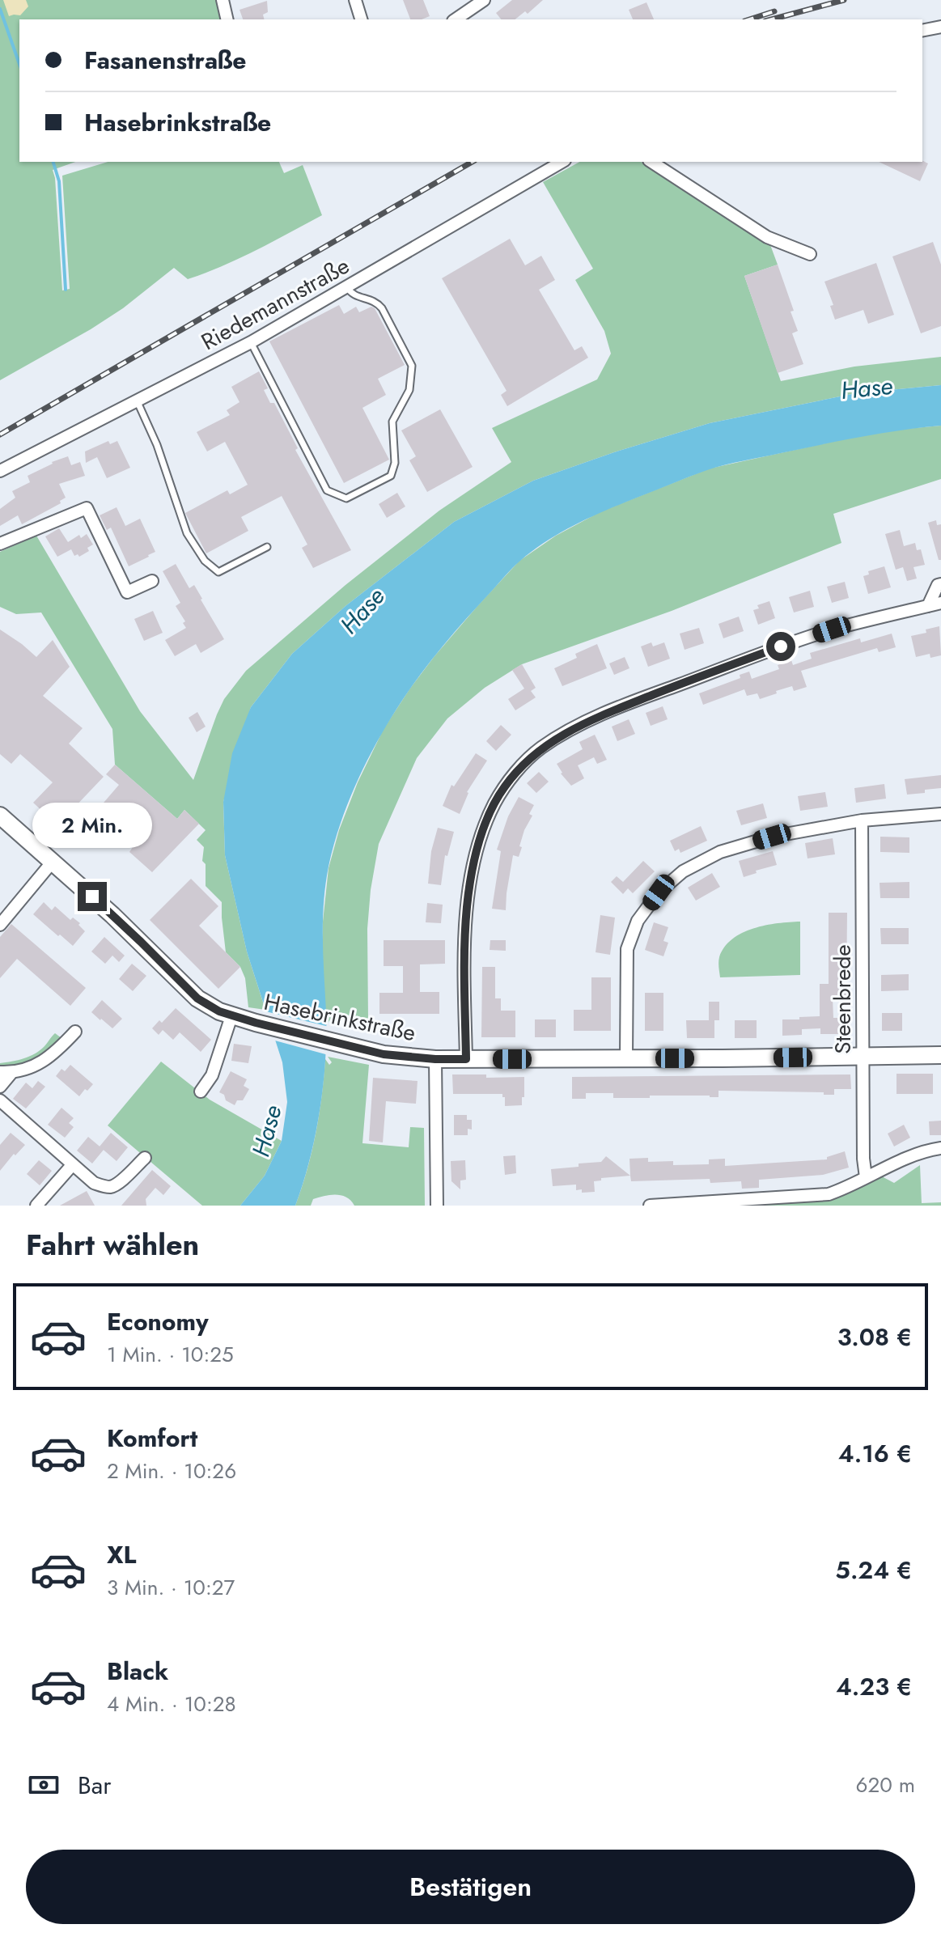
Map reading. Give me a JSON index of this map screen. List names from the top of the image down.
{
  "streets": {
    "street": ["Riedemannstraße", "Steenbrede", "Hasebrinkstraße"]
  },
  "crossings": [
    ["Steenbrede", "Hasebrinkstraße"]
  ],
  "water": ["Hase"],
  "page": {
    "banner": ["Fasanenstraße", "Hasebrinkstraße"],
    "bubble": "2 Min.",
    "heading": "Fahrt wählen",
    "list": [
      {
        "name": "Economy",
        "note": "1 Min. · 10:25",
        "value": "3.08 €"
      },
      {
        "name": "Komfort",
        "note": "2 Min. · 10:26",
        "value": "4.16 €"
      },
      {
        "name": "XL",
        "note": "3 Min. · 10:27",
        "value": "5.24 €"
      },
      {
        "name": "Black",
        "note": "4 Min. · 10:28",
        "value": "4.23 €"
      }
    ],
    "pay": ["Bar", "620 m"],
    "buttons": "Bestätigen"
  }
}
